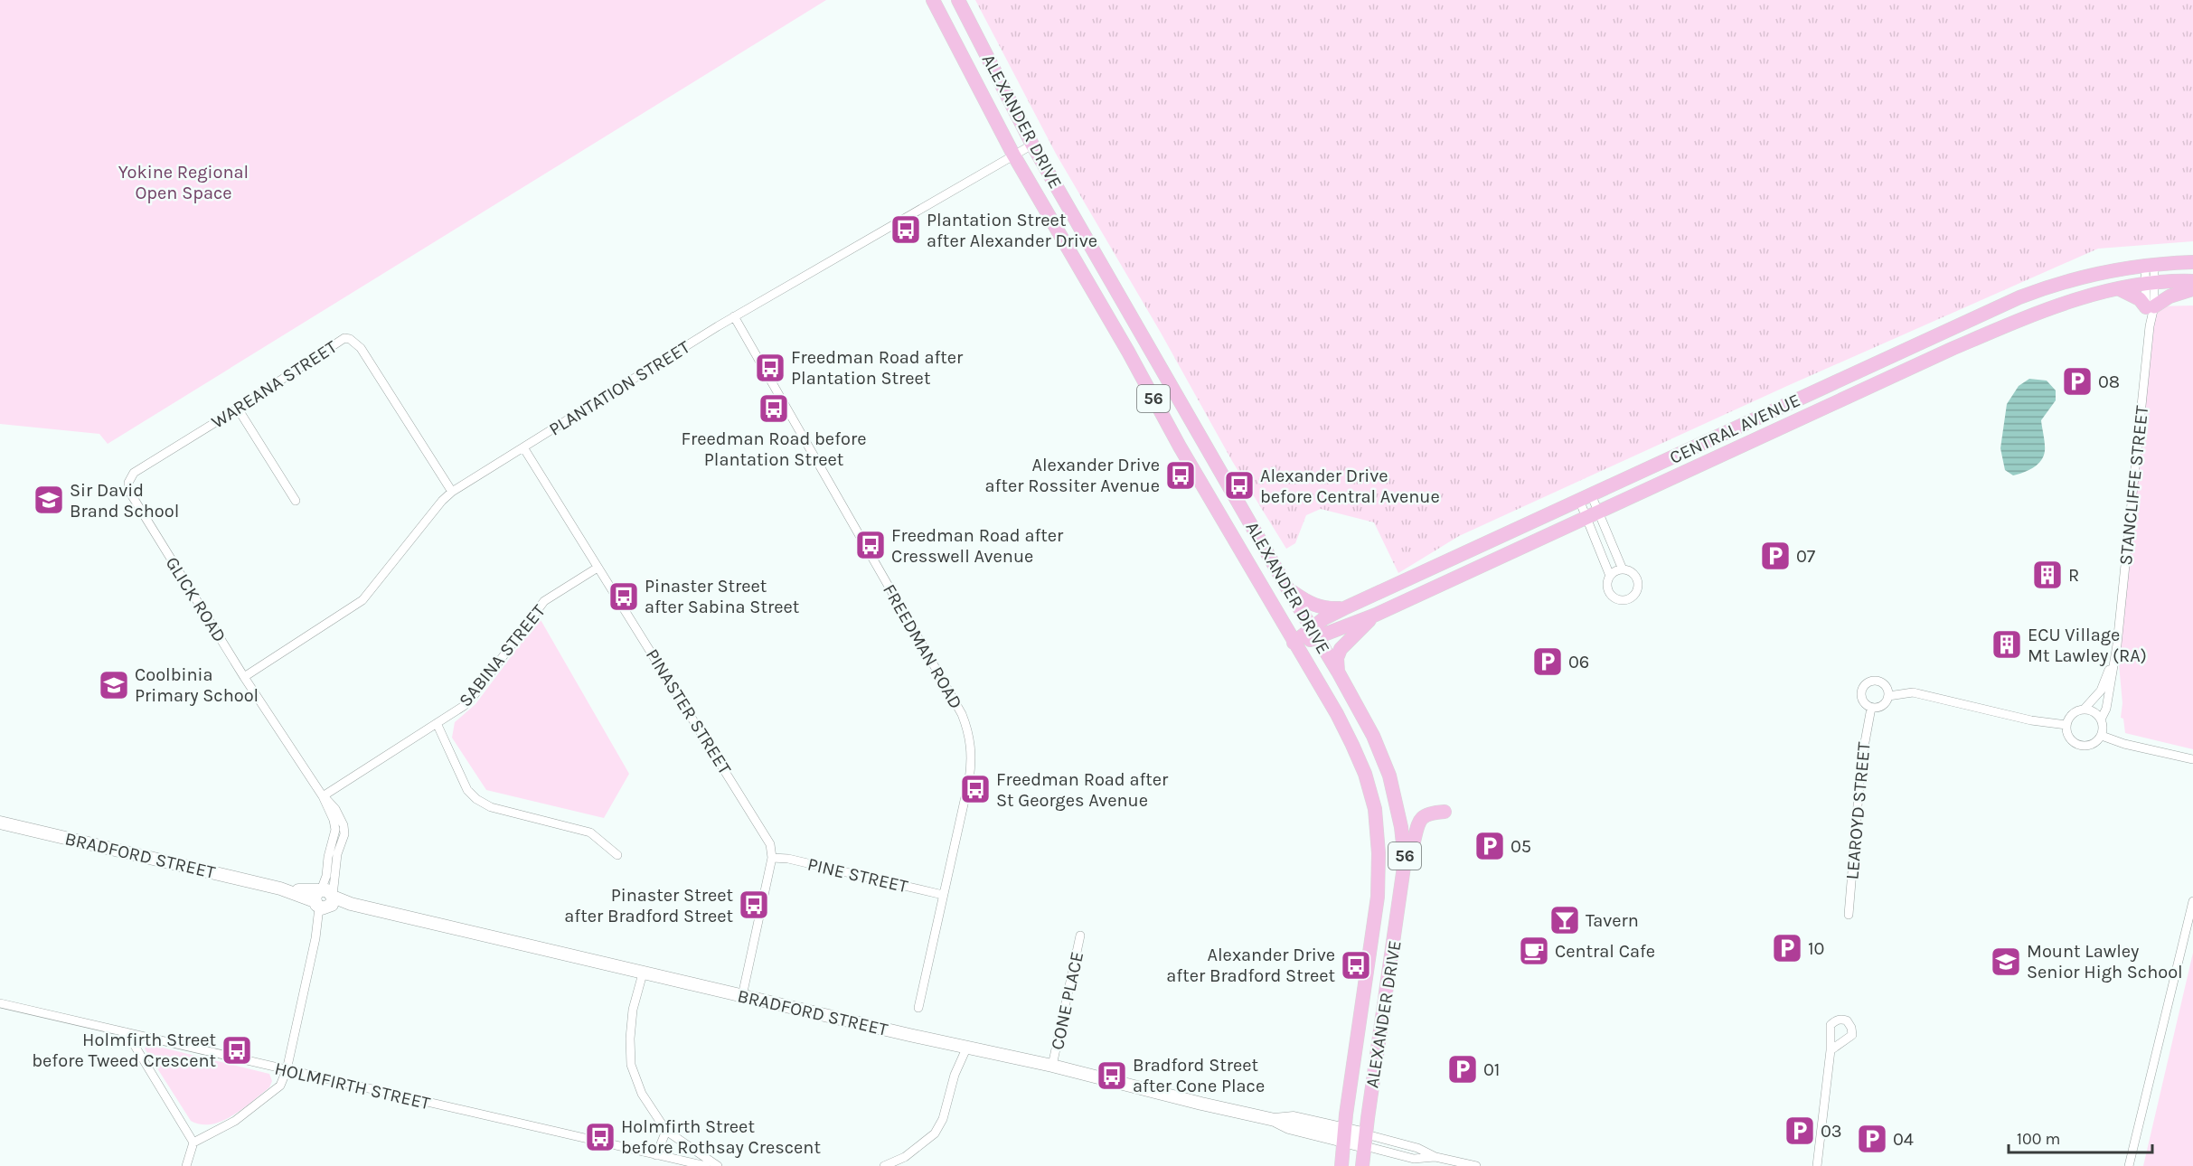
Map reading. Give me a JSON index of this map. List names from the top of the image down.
{
  "streets": {
    "main road": ["ALEXANDER DRIVE", "56", "CENTRAL AVENUE"],
    "street": [
      "WAREANA STREET",
      "PLANTATION STREET",
      "STANCLIFFE STREET",
      "GLICK ROAD",
      "FREEDMAN ROAD",
      "SABINA STREET",
      "PINASTER STREET",
      "LEAROYD STREET",
      "BRADFORD STREET",
      "PINE STREET",
      "CONE PLACE",
      "HOLMFIRTH STREET"
    ]
  },
  "crossings": [
    ["ALEXANDER DRIVE", "PLANTATION STREET"],
    ["ALEXANDER DRIVE", "CENTRAL AVENUE"],
    ["ALEXANDER DRIVE", "BRADFORD STREET"],
    ["WAREANA STREET", "PLANTATION STREET"],
    ["WAREANA STREET", "GLICK ROAD"],
    ["PLANTATION STREET", "GLICK ROAD"],
    ["PLANTATION STREET", "FREEDMAN ROAD"],
    ["PLANTATION STREET", "PINASTER STREET"],
    ["CENTRAL AVENUE", "STANCLIFFE STREET"],
    ["GLICK ROAD", "SABINA STREET"],
    ["GLICK ROAD", "BRADFORD STREET"],
    ["FREEDMAN ROAD", "PINE STREET"],
    ["SABINA STREET", "PINASTER STREET"],
    ["PINASTER STREET", "BRADFORD STREET"],
    ["PINASTER STREET", "PINE STREET"],
    ["BRADFORD STREET", "CONE PLACE"]
  ],
  "parks": ["Yokine Regional Open Space"],
  "places": {
    "bus stop": [
      "Plantation Street after Alexander Drive",
      "Freedman Road after Plantation Street",
      "Freedman Road before Plantation Street",
      "Alexander Drive after Rossiter Avenue",
      "Alexander Drive before Central Avenue",
      "Freedman Road after Cresswell Avenue",
      "Pinaster Street after Sabina Street",
      "Freedman Road after St Georges Avenue",
      "Pinaster Street after Bradford Street",
      "Alexander Drive after Bradford Street",
      "Holmfirth Street before Tweed Crescent",
      "Bradford Street after Cone Place",
      "Holmfirth Street before Rothsay Crescent"
    ],
    "parking": [
      "08",
      "07",
      "06",
      "05",
      "10",
      "01",
      "03",
      "04"
    ],
    "school or university": ["Sir David Brand School", "Coolbinia Primary School", "Mount Lawley Senior High School"],
    "building": ["R", "ECU Village Mt Lawley (RA)"],
    "bar": ["Tavern"],
    "cafe": ["Central Cafe"]
  },
  "scale_bar": "100 m"
}
